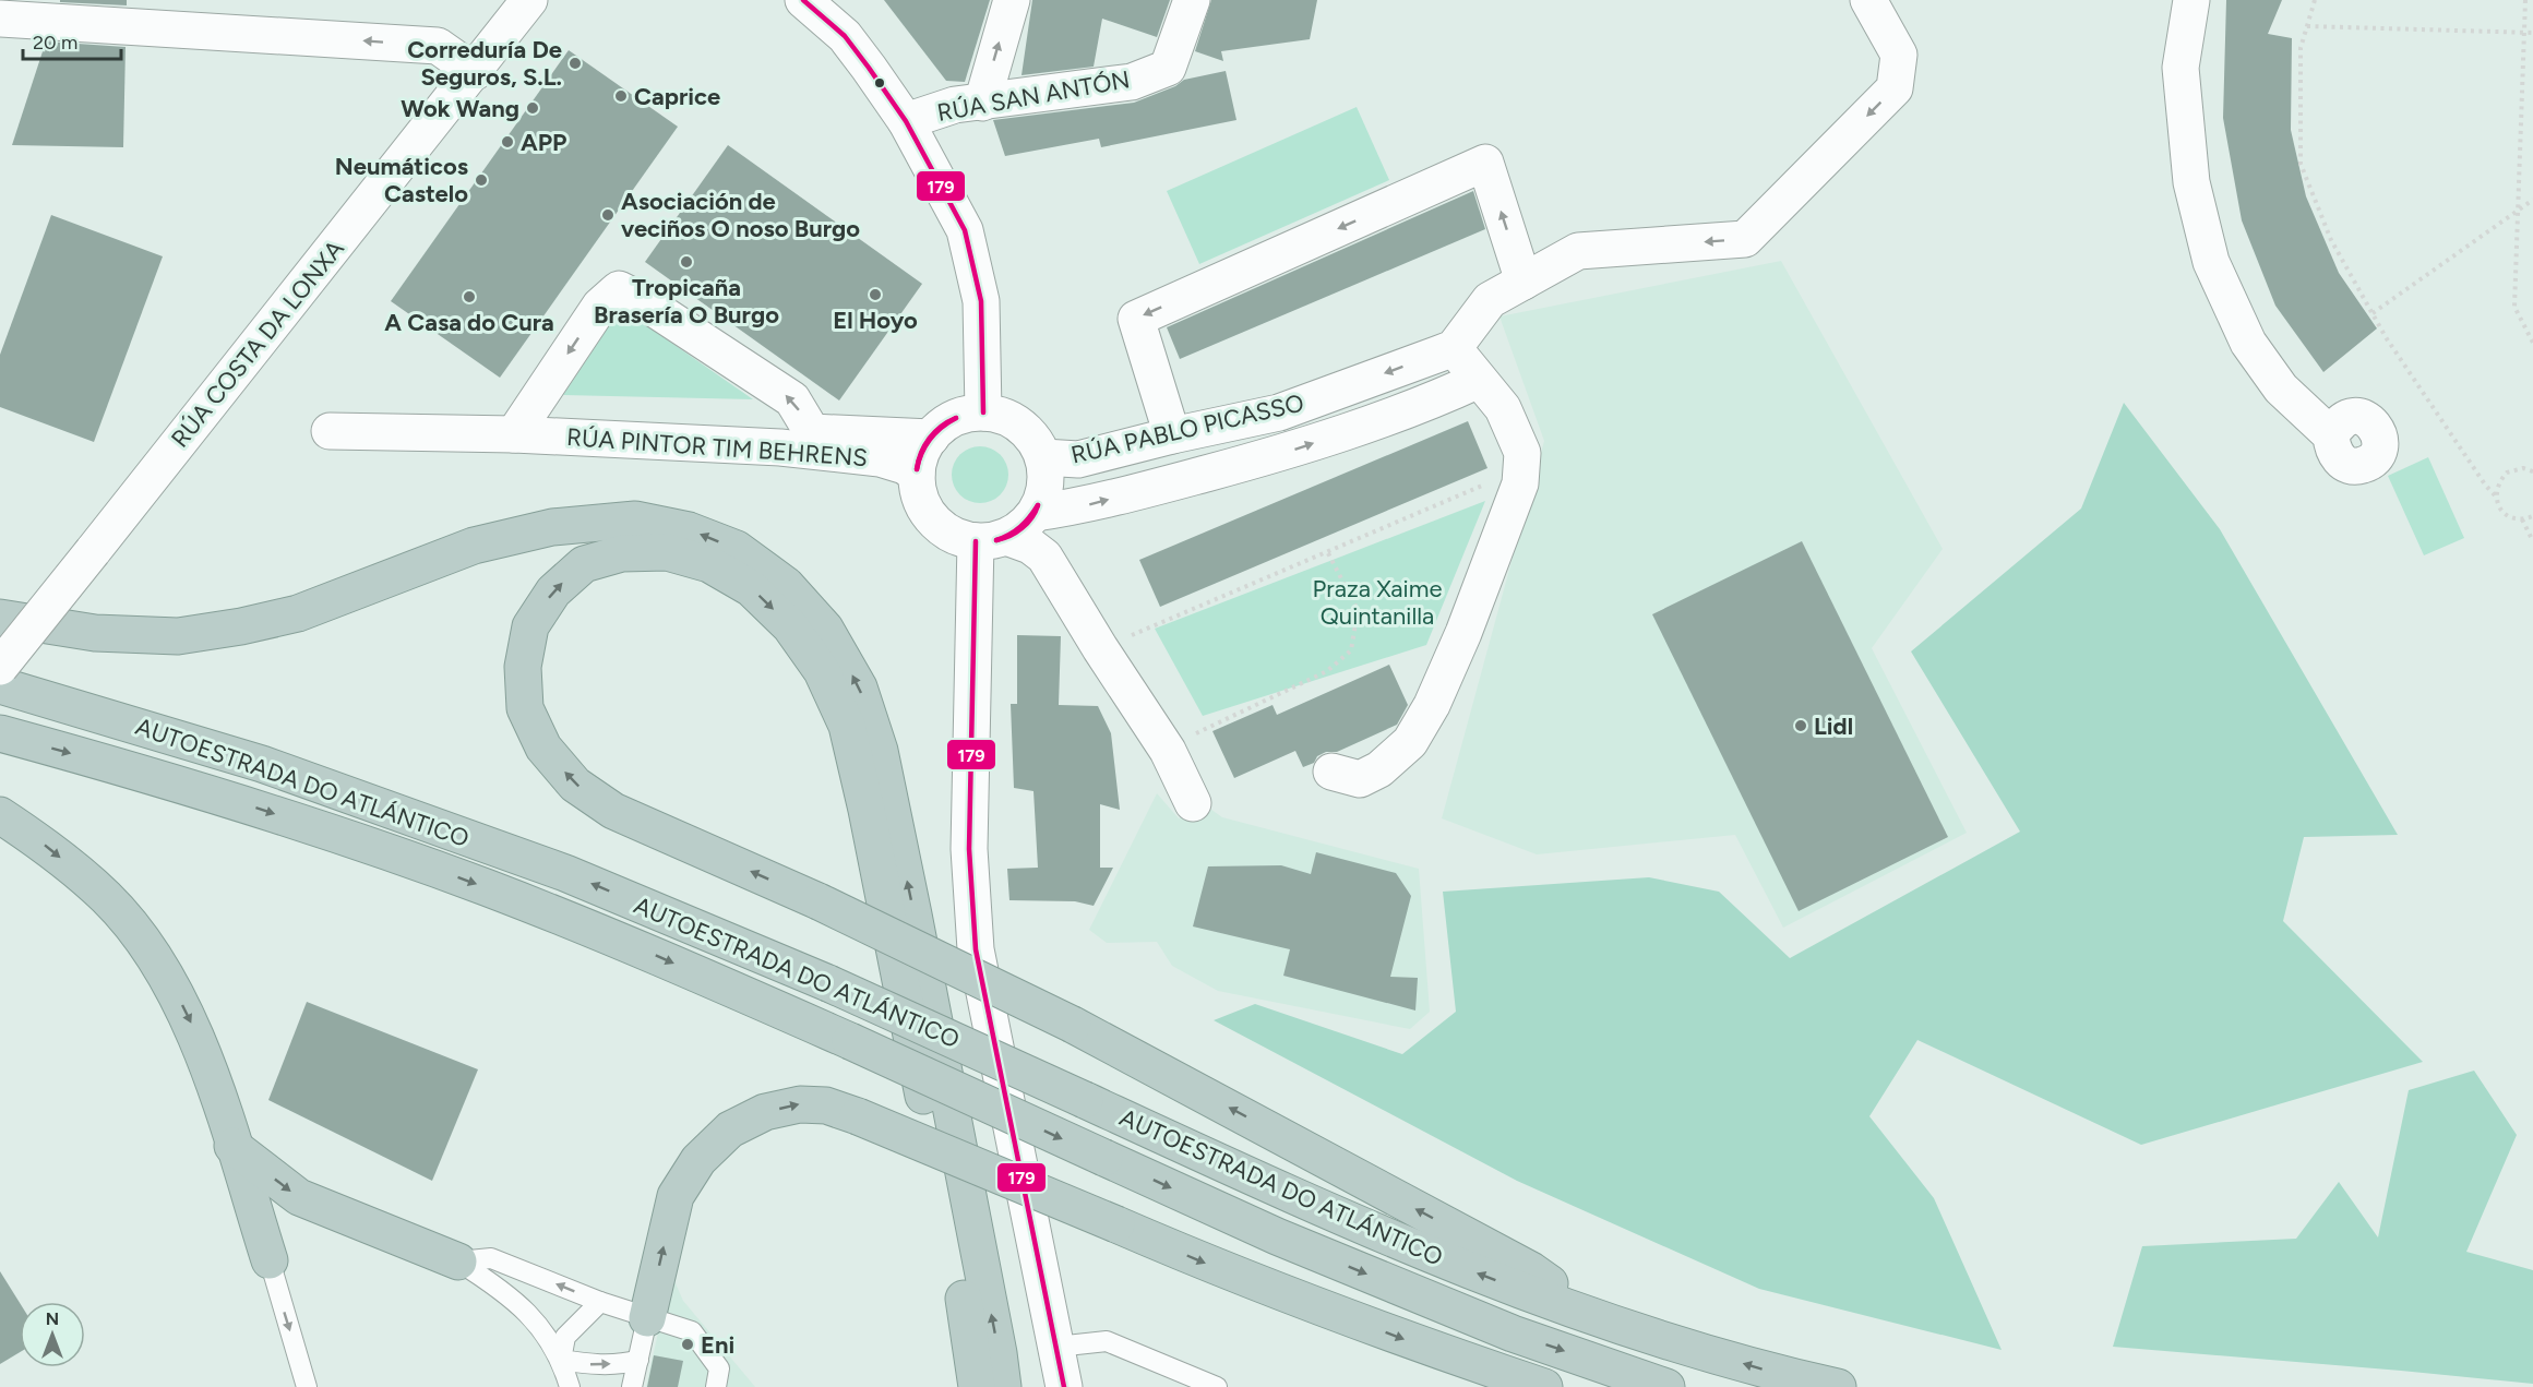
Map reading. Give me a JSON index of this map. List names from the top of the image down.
{
  "streets": {
    "highway": ["AUTOESTRADA DO ATLÁNTICO"],
    "street": [
      "RÚA SAN ANTÓN",
      "RÚA COSTA DA LONXA",
      "RÚA PABLO PICASSO",
      "RÚA PINTOR TIM BEHRENS"
    ]
  },
  "crossings": [
    ["RÚA PABLO PICASSO", "RÚA PINTOR TIM BEHRENS"]
  ],
  "parks": ["Praza Xaime Quintanilla"],
  "places": [
    "Correduría De Seguros, S.L.",
    "Caprice",
    "Wok Wang",
    "APP",
    "Neumáticos Castelo",
    "Asociación de veciños O noso Burgo",
    "Tropicaña Brasería O Burgo",
    "El Hoyo",
    "A Casa do Cura",
    "Lidl",
    "Eni"
  ],
  "lines": ["transit line 179"],
  "scale_bar": "20 m",
  "north": "top"
}
